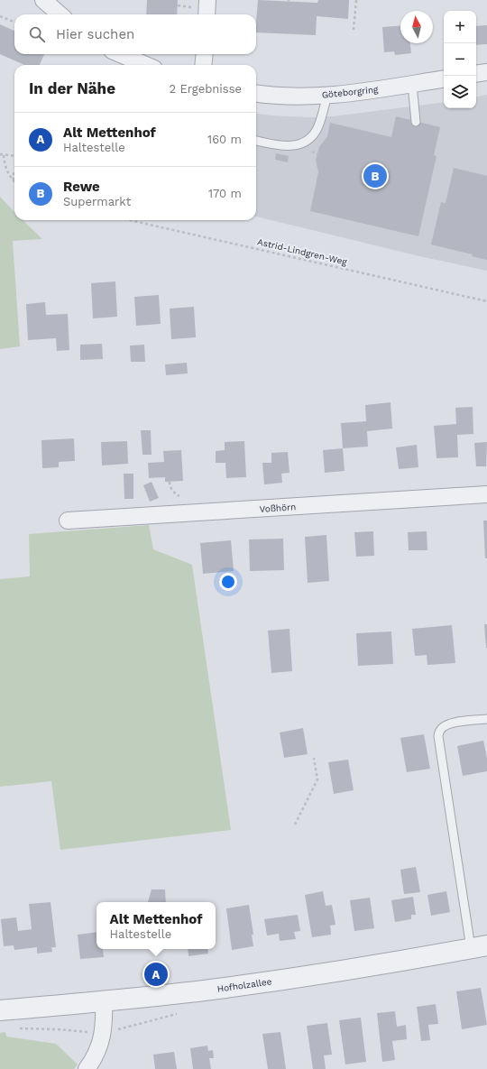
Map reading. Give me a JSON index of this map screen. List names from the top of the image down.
{
  "streets": {
    "street": ["Göteborgring", "Voßhörn", "Hofholzallee"],
    "path": ["Astrid-Lindgren-Weg"]
  },
  "north": "top",
  "page": {
    "map_buttons": ["+", "−"],
    "search": "Hier suchen",
    "heading": ["In der Nähe", "2 Ergebnisse"],
    "list": [
      {
        "mark": "A",
        "name": "Alt Mettenhof",
        "note": "Haltestelle",
        "value": "160 m"
      },
      {
        "mark": "B",
        "name": "Rewe",
        "note": "Supermarkt",
        "value": "170 m"
      }
    ],
    "pins": ["B", "A"],
    "popup": ["Alt Mettenhof", "Haltestelle"]
  }
}
